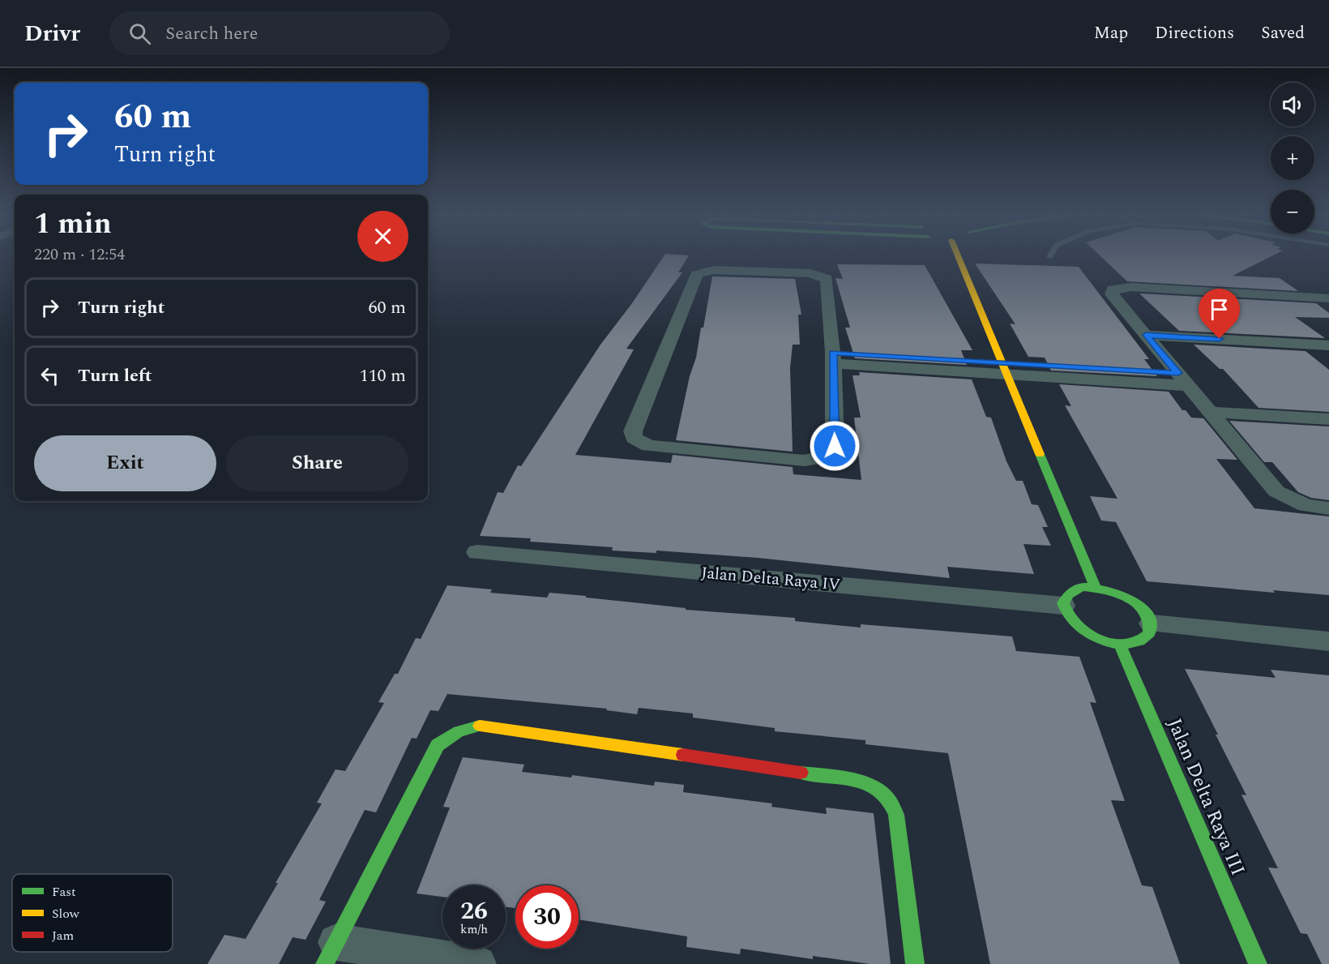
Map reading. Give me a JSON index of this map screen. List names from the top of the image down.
{
  "streets": {
    "street": ["Jalan Delta Raya IV", "Jalan Delta Raya III"]
  },
  "legend": ["Fast", "Slow", "Jam"],
  "page": {
    "header": "Drivr",
    "search": "Search here",
    "nav": ["Map", "Directions", "Saved"],
    "map_buttons": ["+", "−"],
    "turn": ["60 m", "Turn right"],
    "heading": ["1 min", "220 m · 12:54"],
    "list": [
      {
        "name": "Turn right",
        "value": "60 m"
      },
      {
        "name": "Turn left",
        "value": "110 m"
      }
    ],
    "buttons": ["Exit", "Share"],
    "speed": "26 km/h",
    "limit": "30"
  }
}
